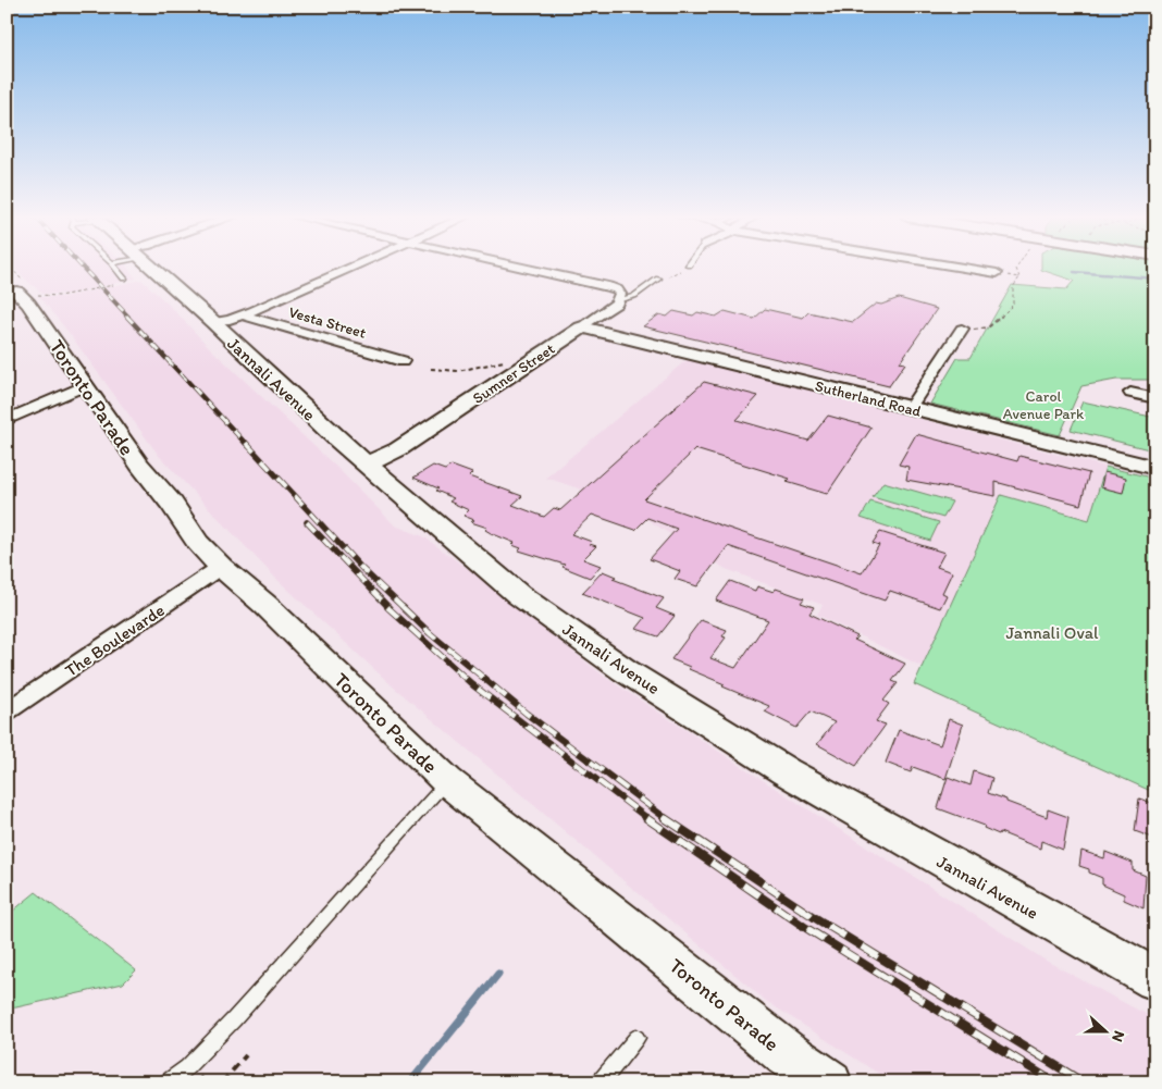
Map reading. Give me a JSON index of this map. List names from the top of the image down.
{
  "streets": {
    "street": [
      "Vesta Street",
      "Sumner Street",
      "Jannali Avenue",
      "Toronto Parade",
      "Sutherland Road",
      "The Boulevarde"
    ]
  },
  "crossings": [
    ["Sumner Street", "Jannali Avenue"],
    ["Sumner Street", "Sutherland Road"],
    ["Toronto Parade", "The Boulevarde"]
  ],
  "parks": ["Carol Avenue Park", "Jannali Oval"],
  "north": "right"
}
